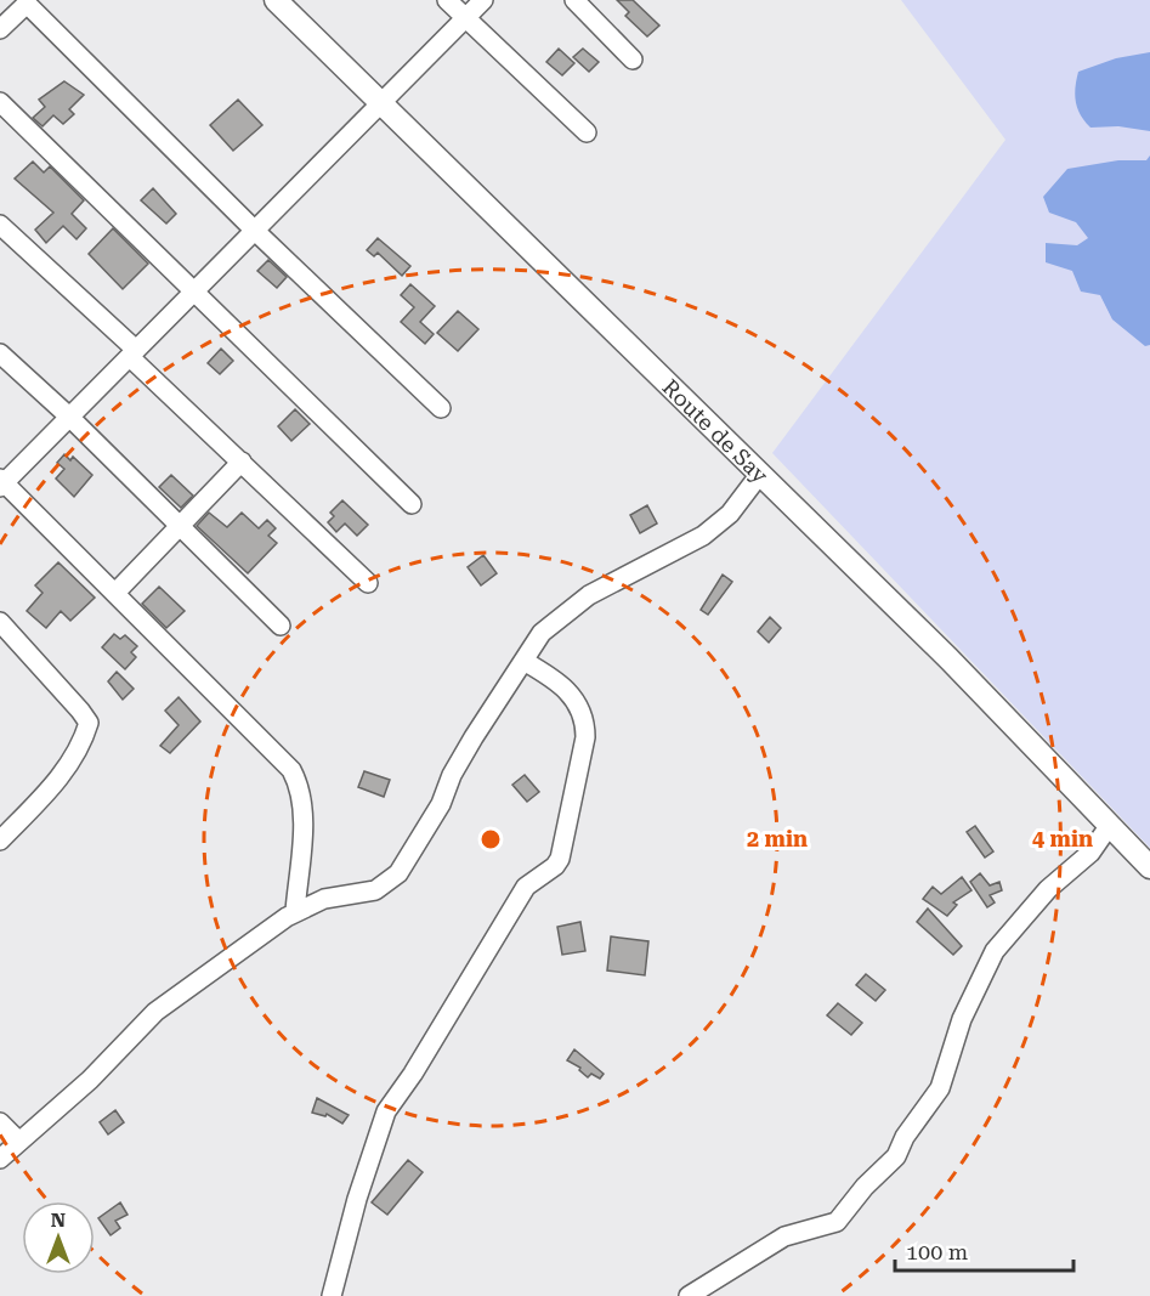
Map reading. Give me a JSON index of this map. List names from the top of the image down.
{
  "streets": {
    "main road": ["Route de Say"]
  },
  "scale_bar": "100 m",
  "north": "top",
  "rings": ["2 min", "4 min"]
}
